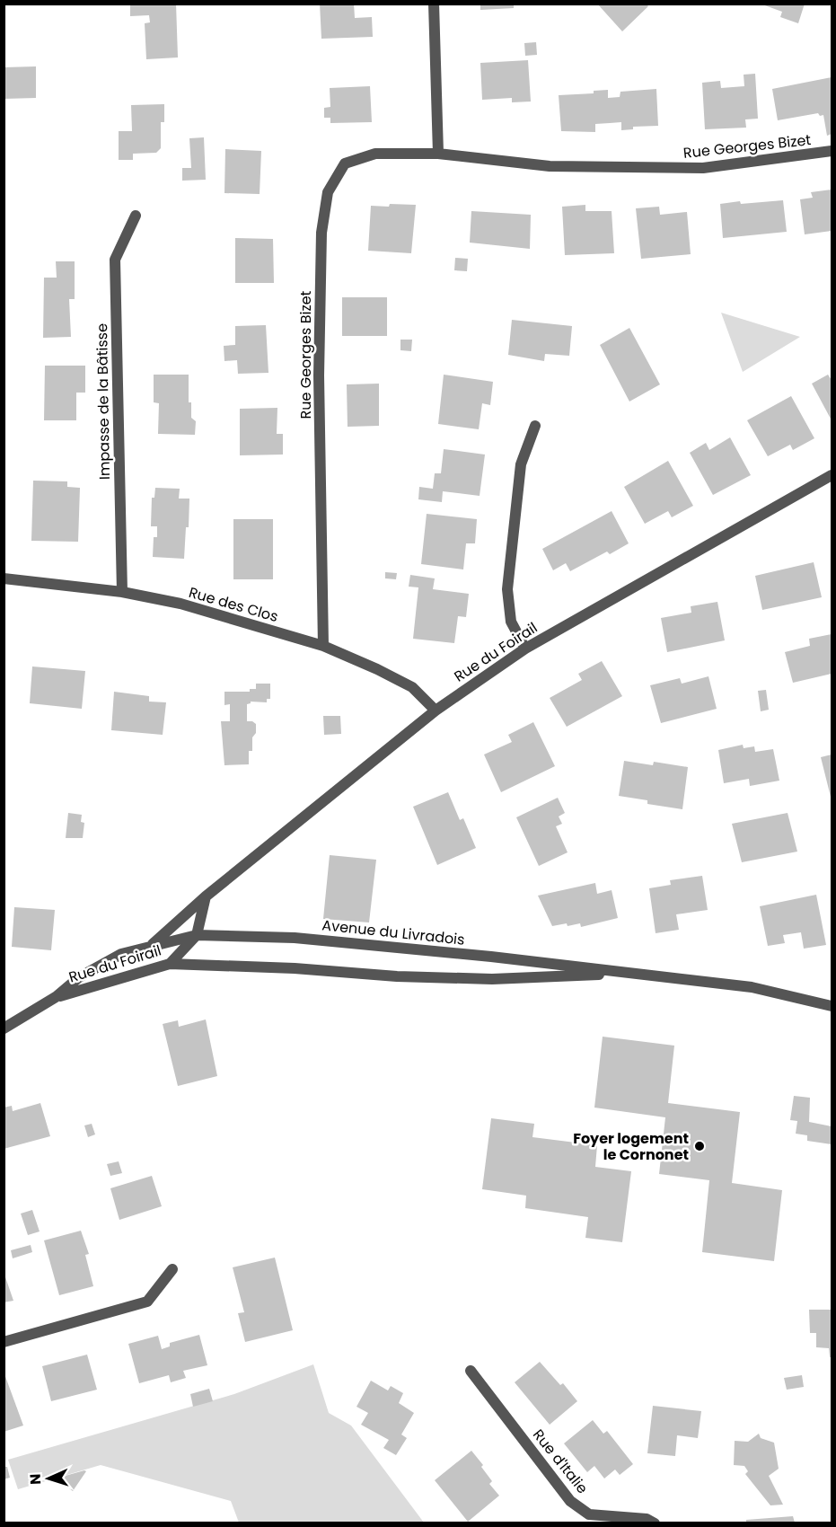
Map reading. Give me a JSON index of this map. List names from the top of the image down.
{
  "streets": {
    "street": [
      "Rue Georges Bizet",
      "Impasse de la Bâtisse",
      "Rue des Clos",
      "Rue du Foirail",
      "Avenue du Livradois",
      "Rue d'Italie"
    ]
  },
  "crossings": [
    ["Rue Georges Bizet", "Rue des Clos"],
    ["Impasse de la Bâtisse", "Rue des Clos"],
    ["Rue des Clos", "Rue du Foirail"],
    ["Rue du Foirail", "Avenue du Livradois"]
  ],
  "places": ["Foyer logement le Cornonet"],
  "north": "left"
}
